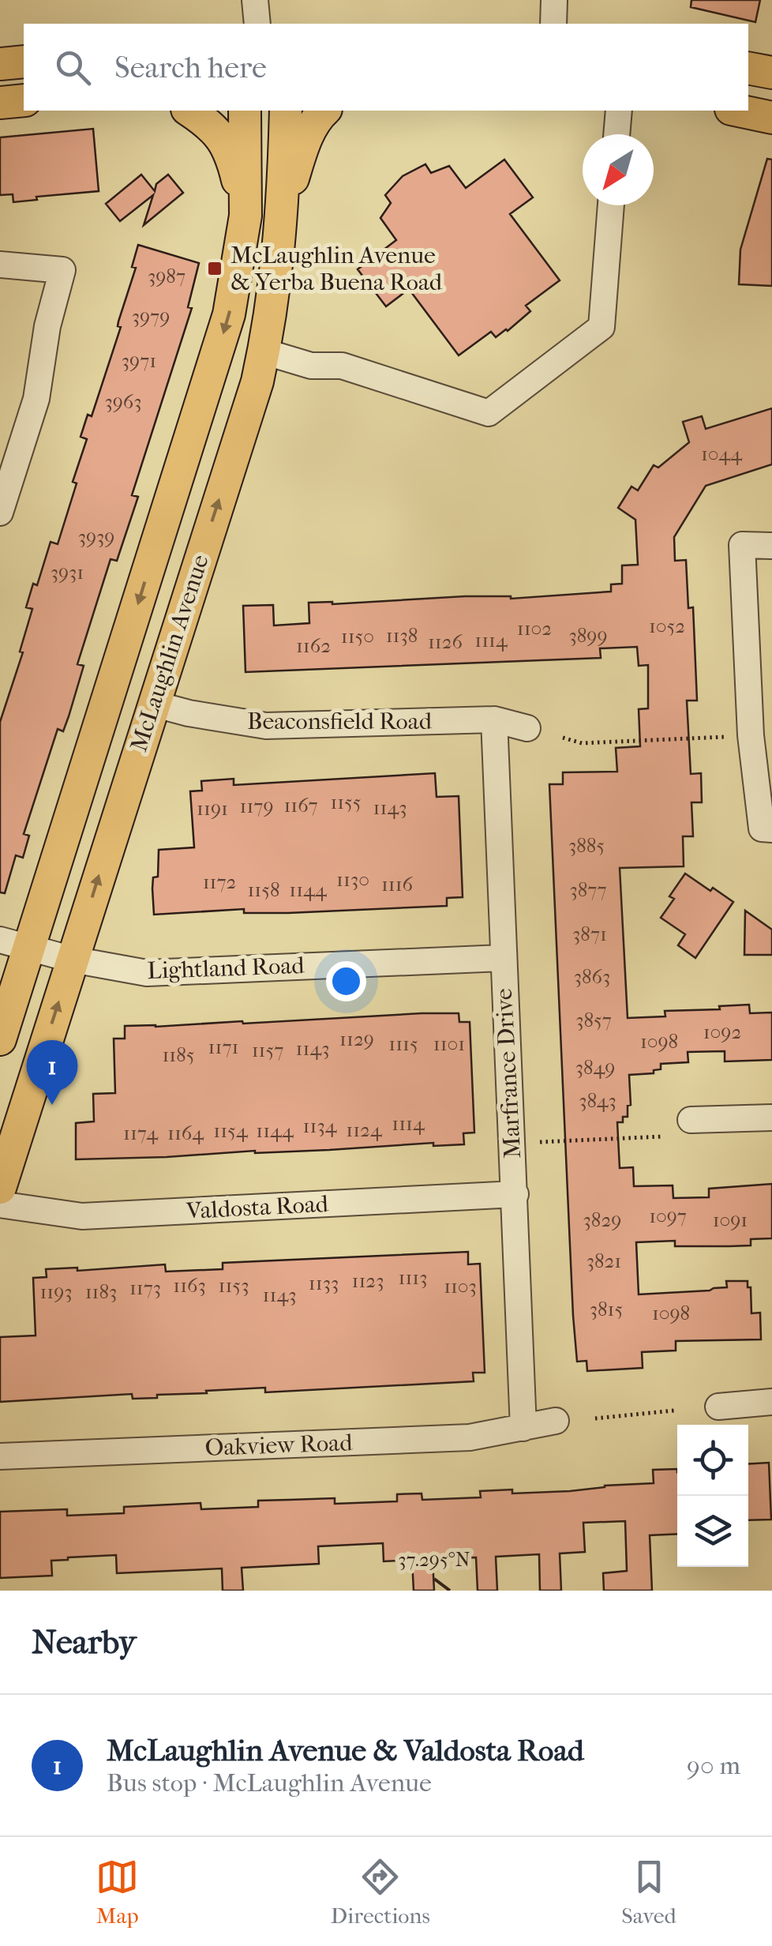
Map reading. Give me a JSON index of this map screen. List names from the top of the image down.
{
  "streets": {
    "main road": ["McLaughlin Avenue"],
    "street": [
      "Beaconsfield Road",
      "Lightland Road",
      "Marfrance Drive",
      "Valdosta Road",
      "Oakview Road"
    ]
  },
  "crossings": [
    ["McLaughlin Avenue", "Beaconsfield Road"],
    ["McLaughlin Avenue", "Lightland Road"],
    ["Beaconsfield Road", "Marfrance Drive"],
    ["Lightland Road", "Marfrance Drive"],
    ["Marfrance Drive", "Valdosta Road"],
    ["Marfrance Drive", "Oakview Road"]
  ],
  "places": {
    "transit": ["McLaughlin Avenue & Yerba Buena Road"]
  },
  "house_numbers": [
    "3987",
    "3979",
    "3971",
    "3963",
    "1044",
    "3939",
    "3931",
    "1052",
    "1102",
    "1138",
    "3899",
    "1150",
    "1114",
    "1126",
    "1162",
    "1155",
    "1167",
    "1179",
    "1143",
    "1191",
    "3885",
    "1130",
    "1172",
    "1116",
    "1158",
    "1144",
    "3877",
    "3871",
    "3863",
    "3857",
    "1092",
    "1129",
    "1098",
    "1115",
    "1101",
    "1171",
    "1143",
    "1157",
    "1185",
    "3849",
    "3843",
    "1114",
    "1134",
    "1124",
    "1154",
    "1144",
    "1174",
    "1164",
    "1097",
    "3829",
    "1091",
    "3821",
    "1113",
    "1123",
    "1133",
    "1163",
    "1153",
    "1103",
    "1173",
    "1193",
    "1183",
    "1143",
    "3815",
    "1098"
  ],
  "north": "bottom left",
  "page": {
    "search": "Search here",
    "pins": "1",
    "heading": "Nearby",
    "list": [
      {
        "mark": "1",
        "name": "McLaughlin Avenue & Valdosta Road",
        "note": "Bus stop · McLaughlin Avenue",
        "value": "90 m"
      }
    ],
    "nav": ["Map", "Directions", "Saved"]
  },
  "coordinates": ["37.295°N"]
}
